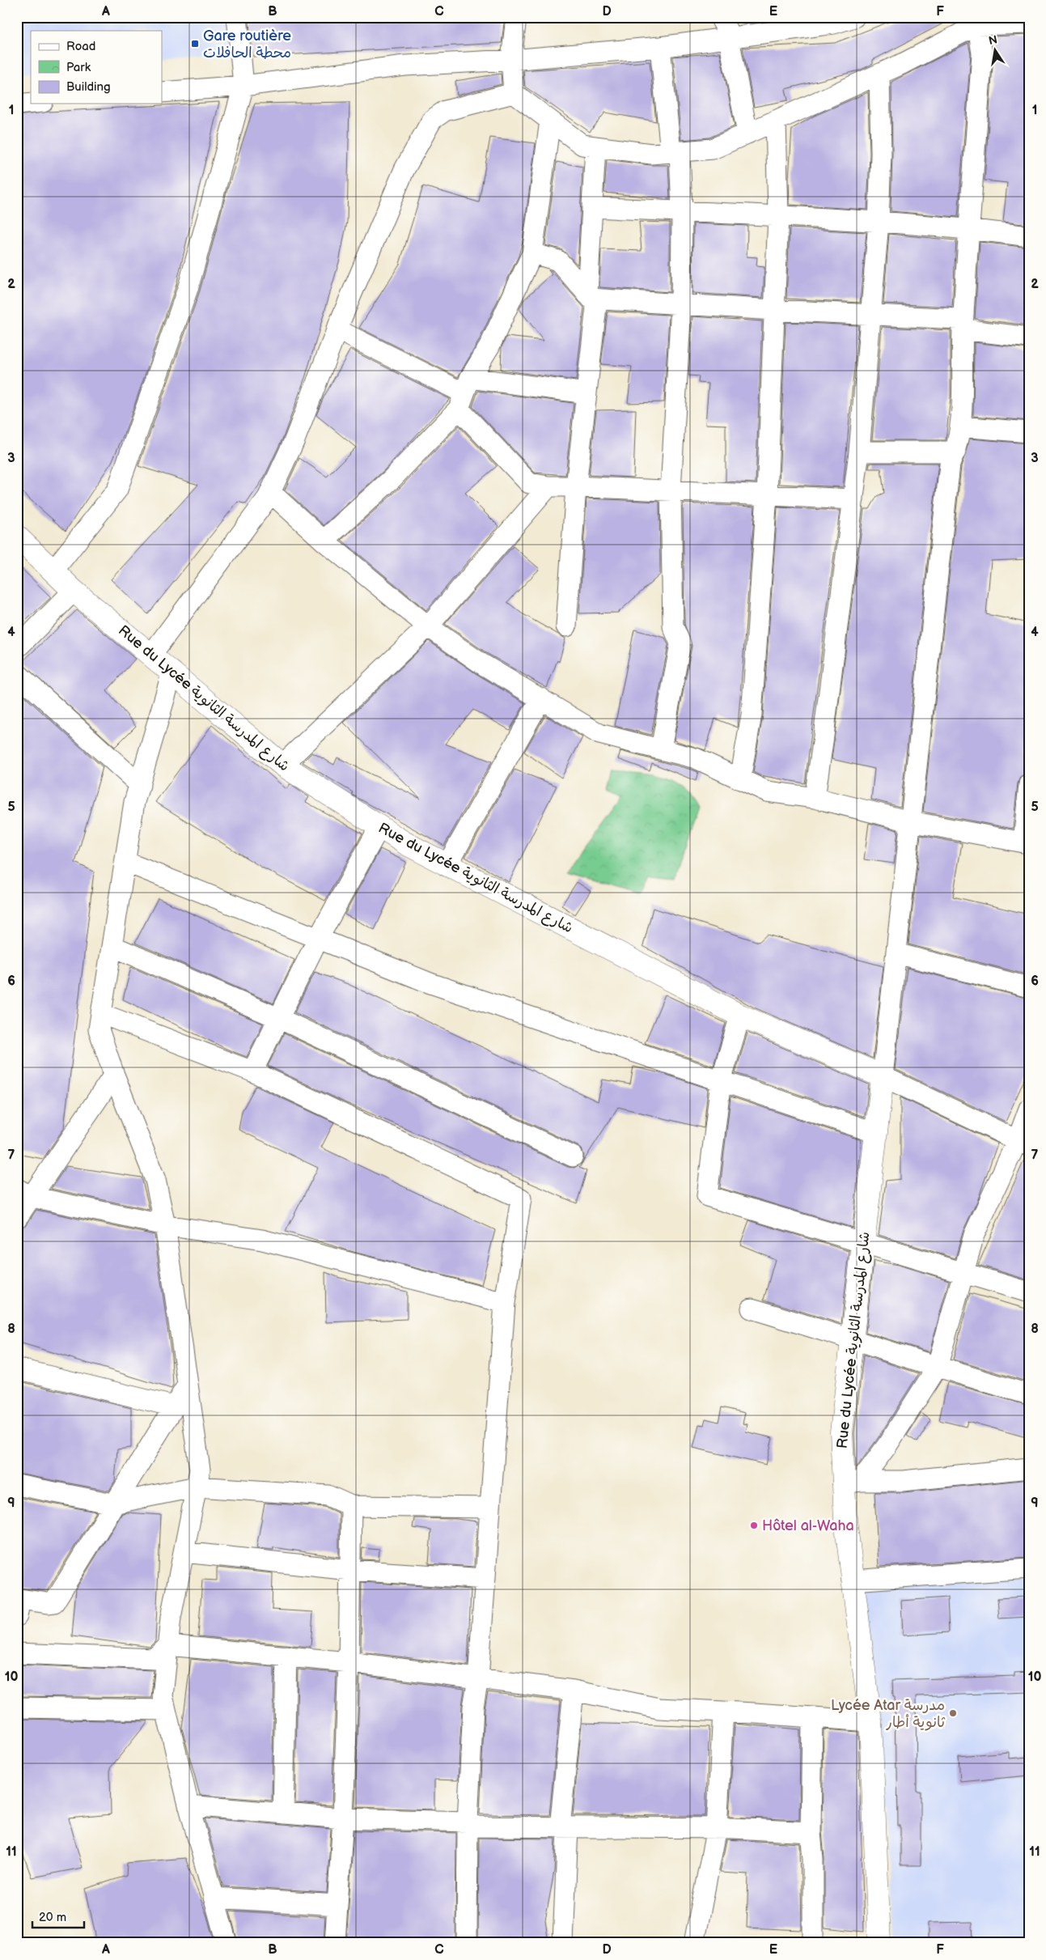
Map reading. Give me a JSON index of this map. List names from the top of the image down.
{
  "streets": {
    "street": ["Rue du Lycée شارع المدرسة الثانوية"]
  },
  "places": {
    "transit": ["Gare routière محطة الحافلات"],
    "other": ["Hôtel al-Waha", "Lycée Atar مدرسة ثانوية أطار"]
  },
  "legend": ["Road", "Park", "Building"],
  "scale_bar": "20 m",
  "north": "top",
  "grid": {
    "columns": [
      "A",
      "B",
      "C",
      "D",
      "E",
      "F"
    ],
    "rows": [
      "1",
      "2",
      "3",
      "4",
      "5",
      "6",
      "7",
      "8",
      "9",
      "10",
      "11"
    ]
  }
}
